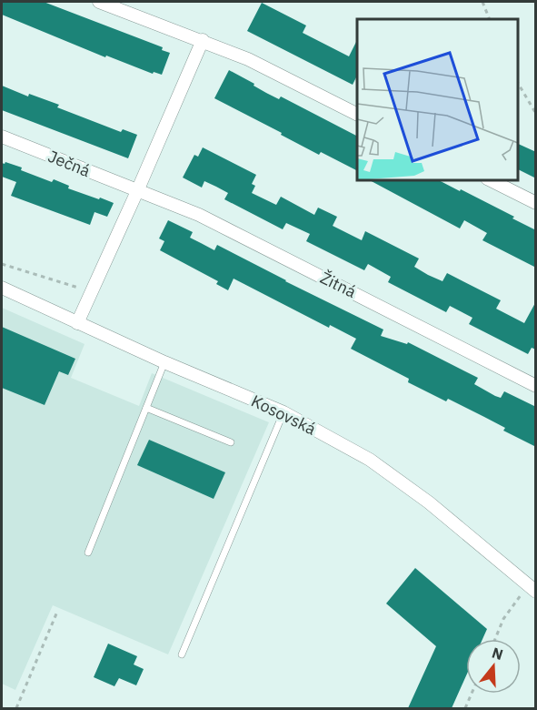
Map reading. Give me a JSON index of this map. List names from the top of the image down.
{
  "streets": {
    "street": ["Ječná", "Žitná", "Kosovská"]
  },
  "crossings": [
    ["Ječná", "Žitná"]
  ],
  "north": "top"
}
